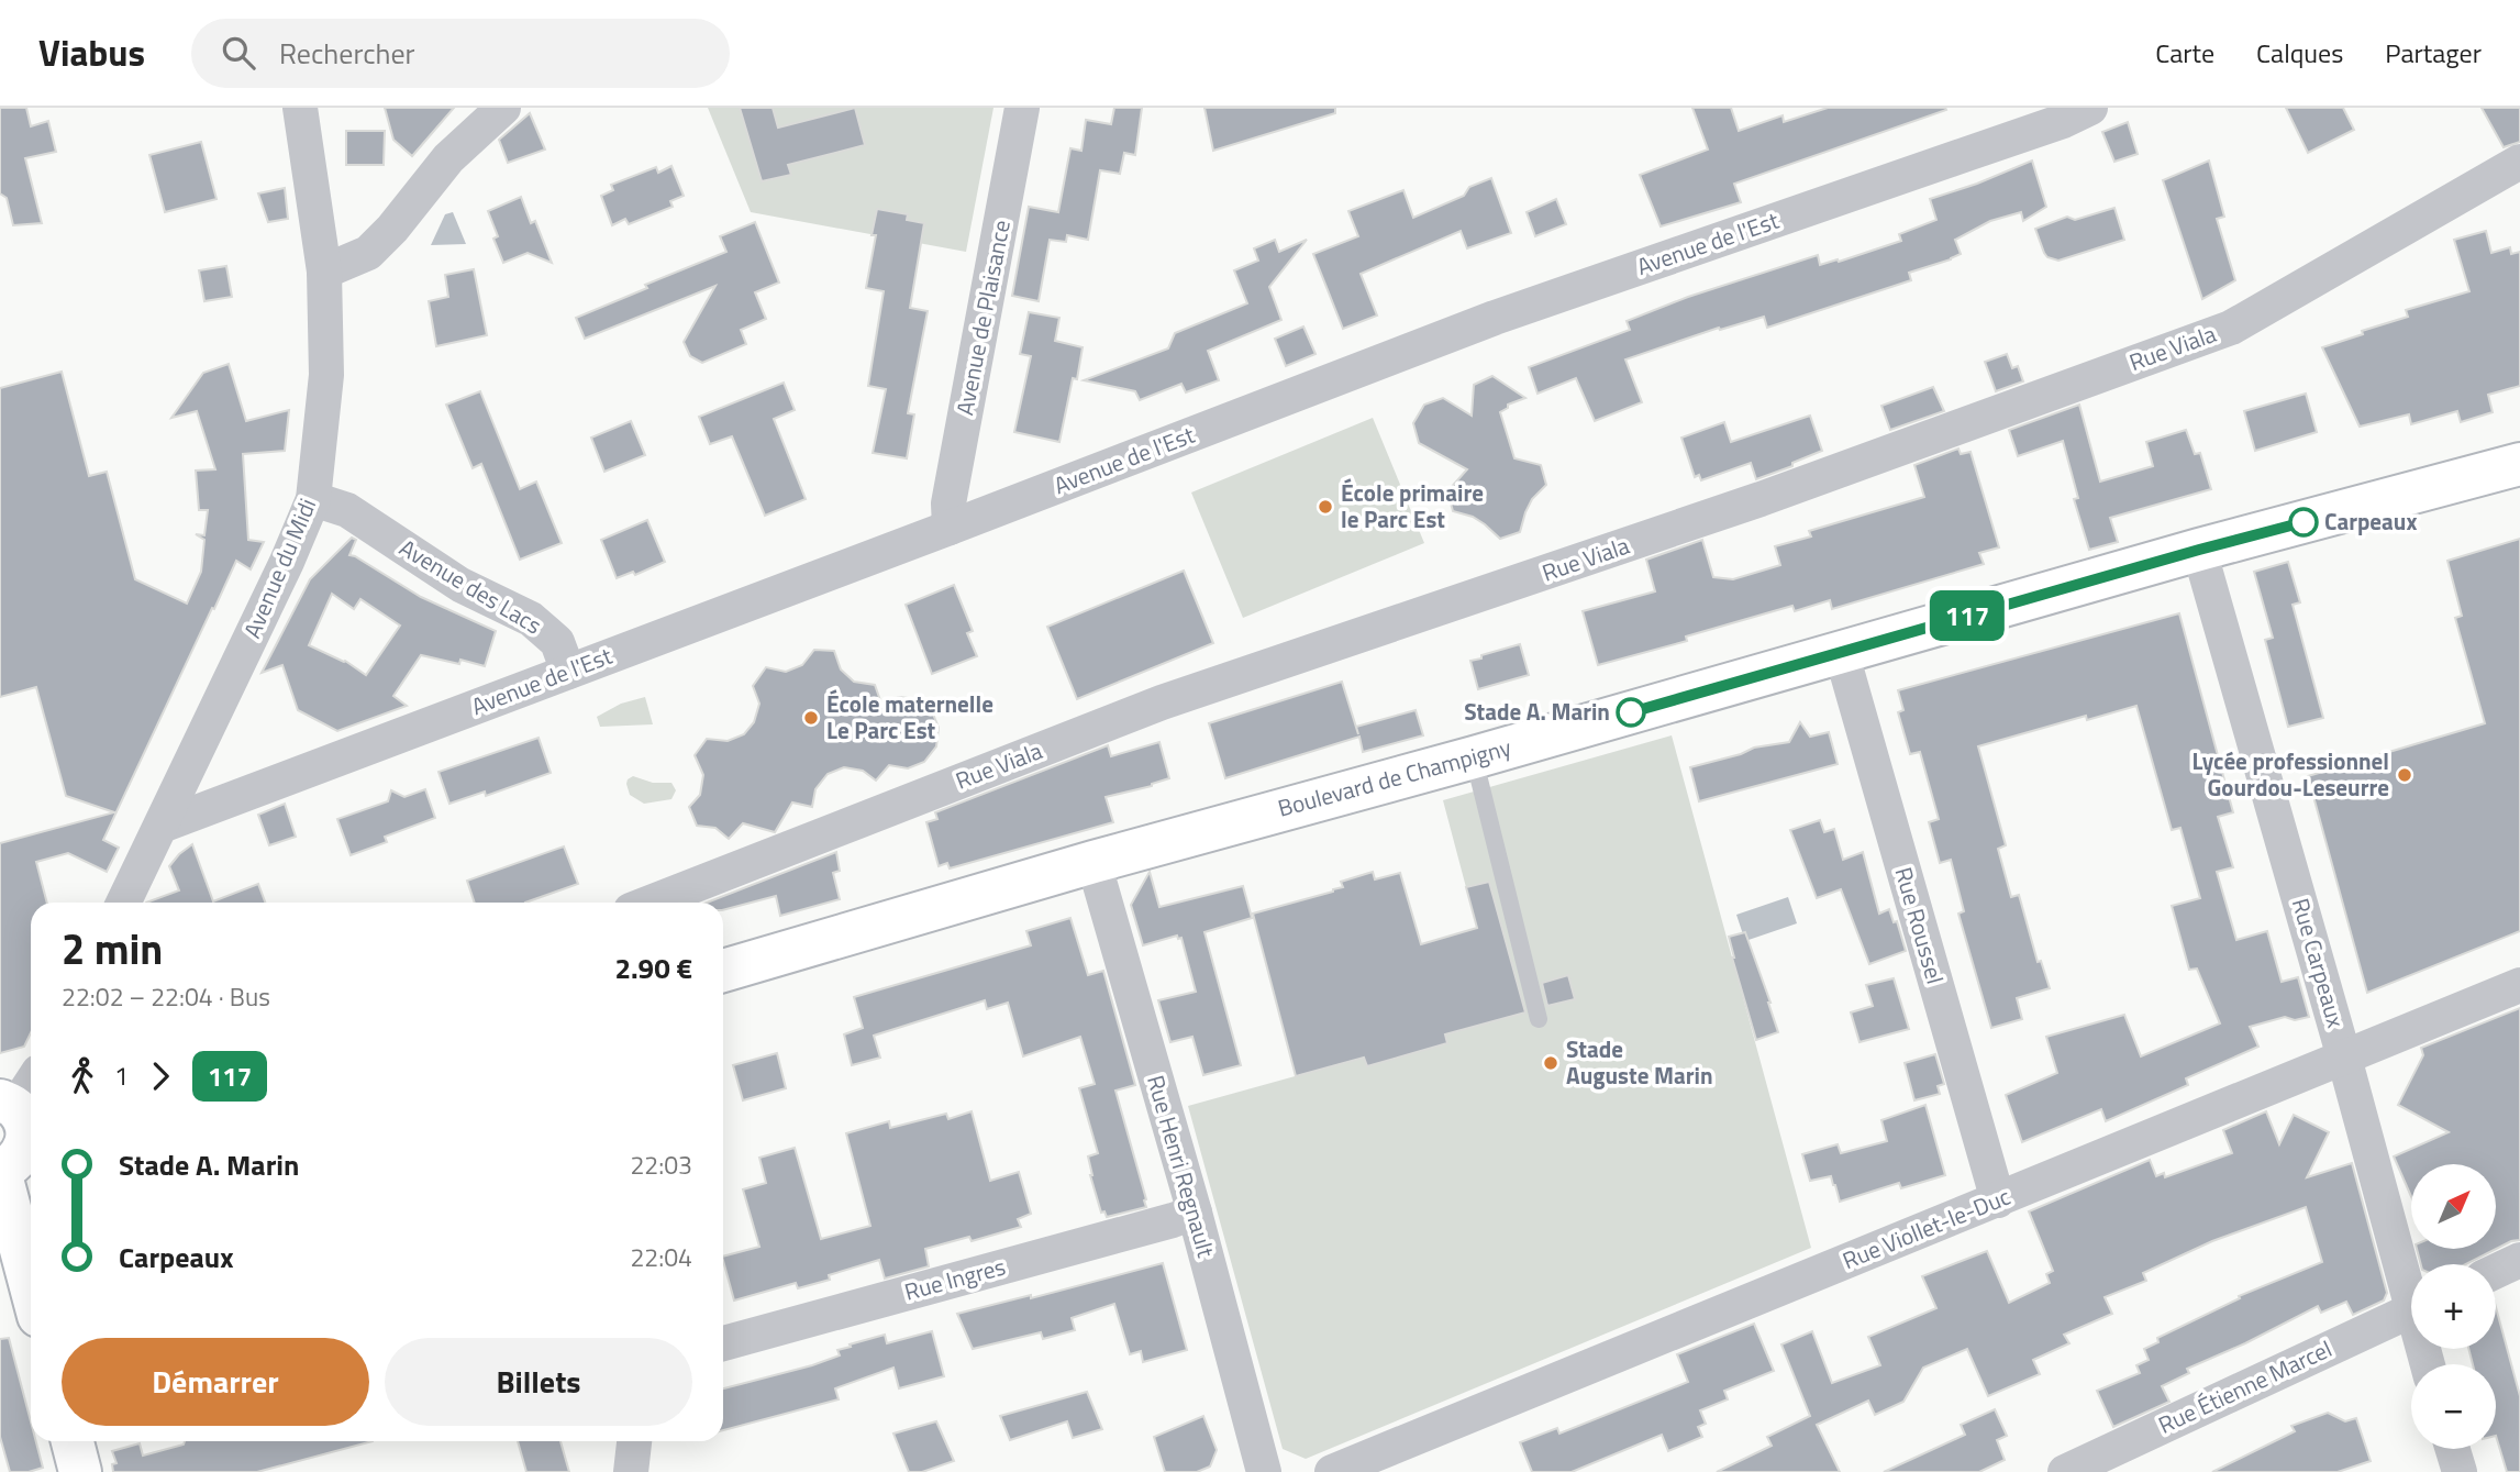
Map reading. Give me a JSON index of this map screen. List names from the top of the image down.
{
  "streets": {
    "main road": ["Boulevard de Champigny"],
    "street": [
      "Avenue de l'Est",
      "Avenue de Plaisance",
      "Rue Viala",
      "Avenue du Midi",
      "Avenue des Lacs",
      "Rue Roussel",
      "Rue Carpeaux",
      "Rue Henri Regnault",
      "Rue Viollet-le-Duc",
      "Rue Ingres",
      "Rue Étienne Marcel"
    ]
  },
  "crossings": [
    ["Avenue de l'Est", "Avenue de Plaisance"],
    ["Avenue de l'Est", "Avenue du Midi"],
    ["Avenue de l'Est", "Avenue des Lacs"],
    ["Avenue du Midi", "Avenue des Lacs"],
    ["Boulevard de Champigny", "Rue Roussel"],
    ["Boulevard de Champigny", "Rue Carpeaux"],
    ["Boulevard de Champigny", "Rue Henri Regnault"],
    ["Rue Roussel", "Rue Viollet-le-Duc"],
    ["Rue Carpeaux", "Rue Viollet-le-Duc"],
    ["Rue Henri Regnault", "Rue Ingres"]
  ],
  "places": [
    "École primaire le Parc Est",
    "Carpeaux",
    "Stade A. Marin",
    "École maternelle Le Parc Est",
    "Lycée professionnel Gourdou-Leseurre",
    "Stade Auguste Marin"
  ],
  "lines": ["bus line 117"],
  "north": "top right",
  "page": {
    "header": "Viabus",
    "search": "Rechercher",
    "nav": ["Carte", "Calques", "Partager"],
    "on_map": "117",
    "heading": ["2 min", "22:02 – 22:04 · Bus", "2.90 €"],
    "legs": ["1", "117"],
    "list": [
      {
        "name": "Stade A. Marin",
        "value": "22:03"
      },
      {
        "name": "Carpeaux",
        "value": "22:04"
      }
    ],
    "map_buttons": ["+", "−"],
    "buttons": ["Démarrer", "Billets"]
  }
}
